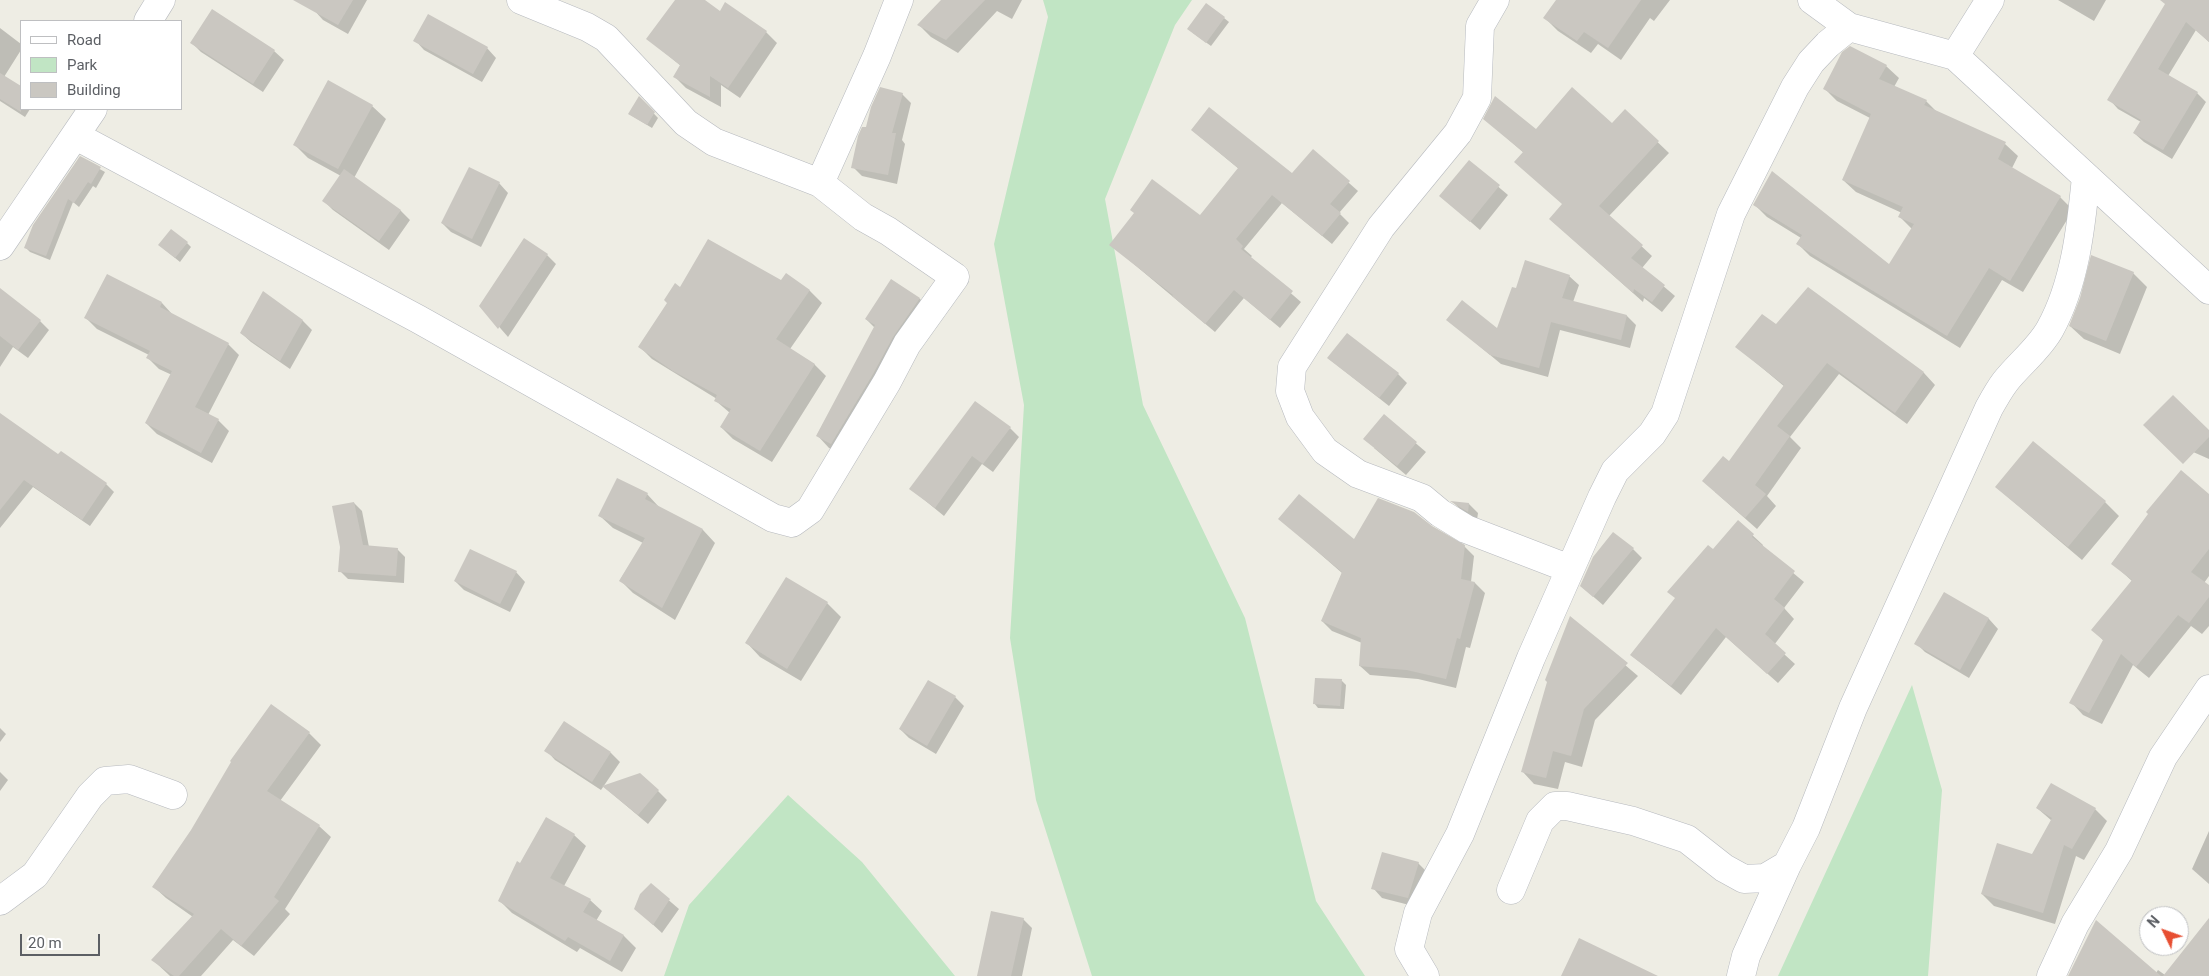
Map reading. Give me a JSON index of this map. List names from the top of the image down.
{
  "legend": ["Road", "Park", "Building"],
  "scale_bar": "20 m",
  "north": "top left"
}
